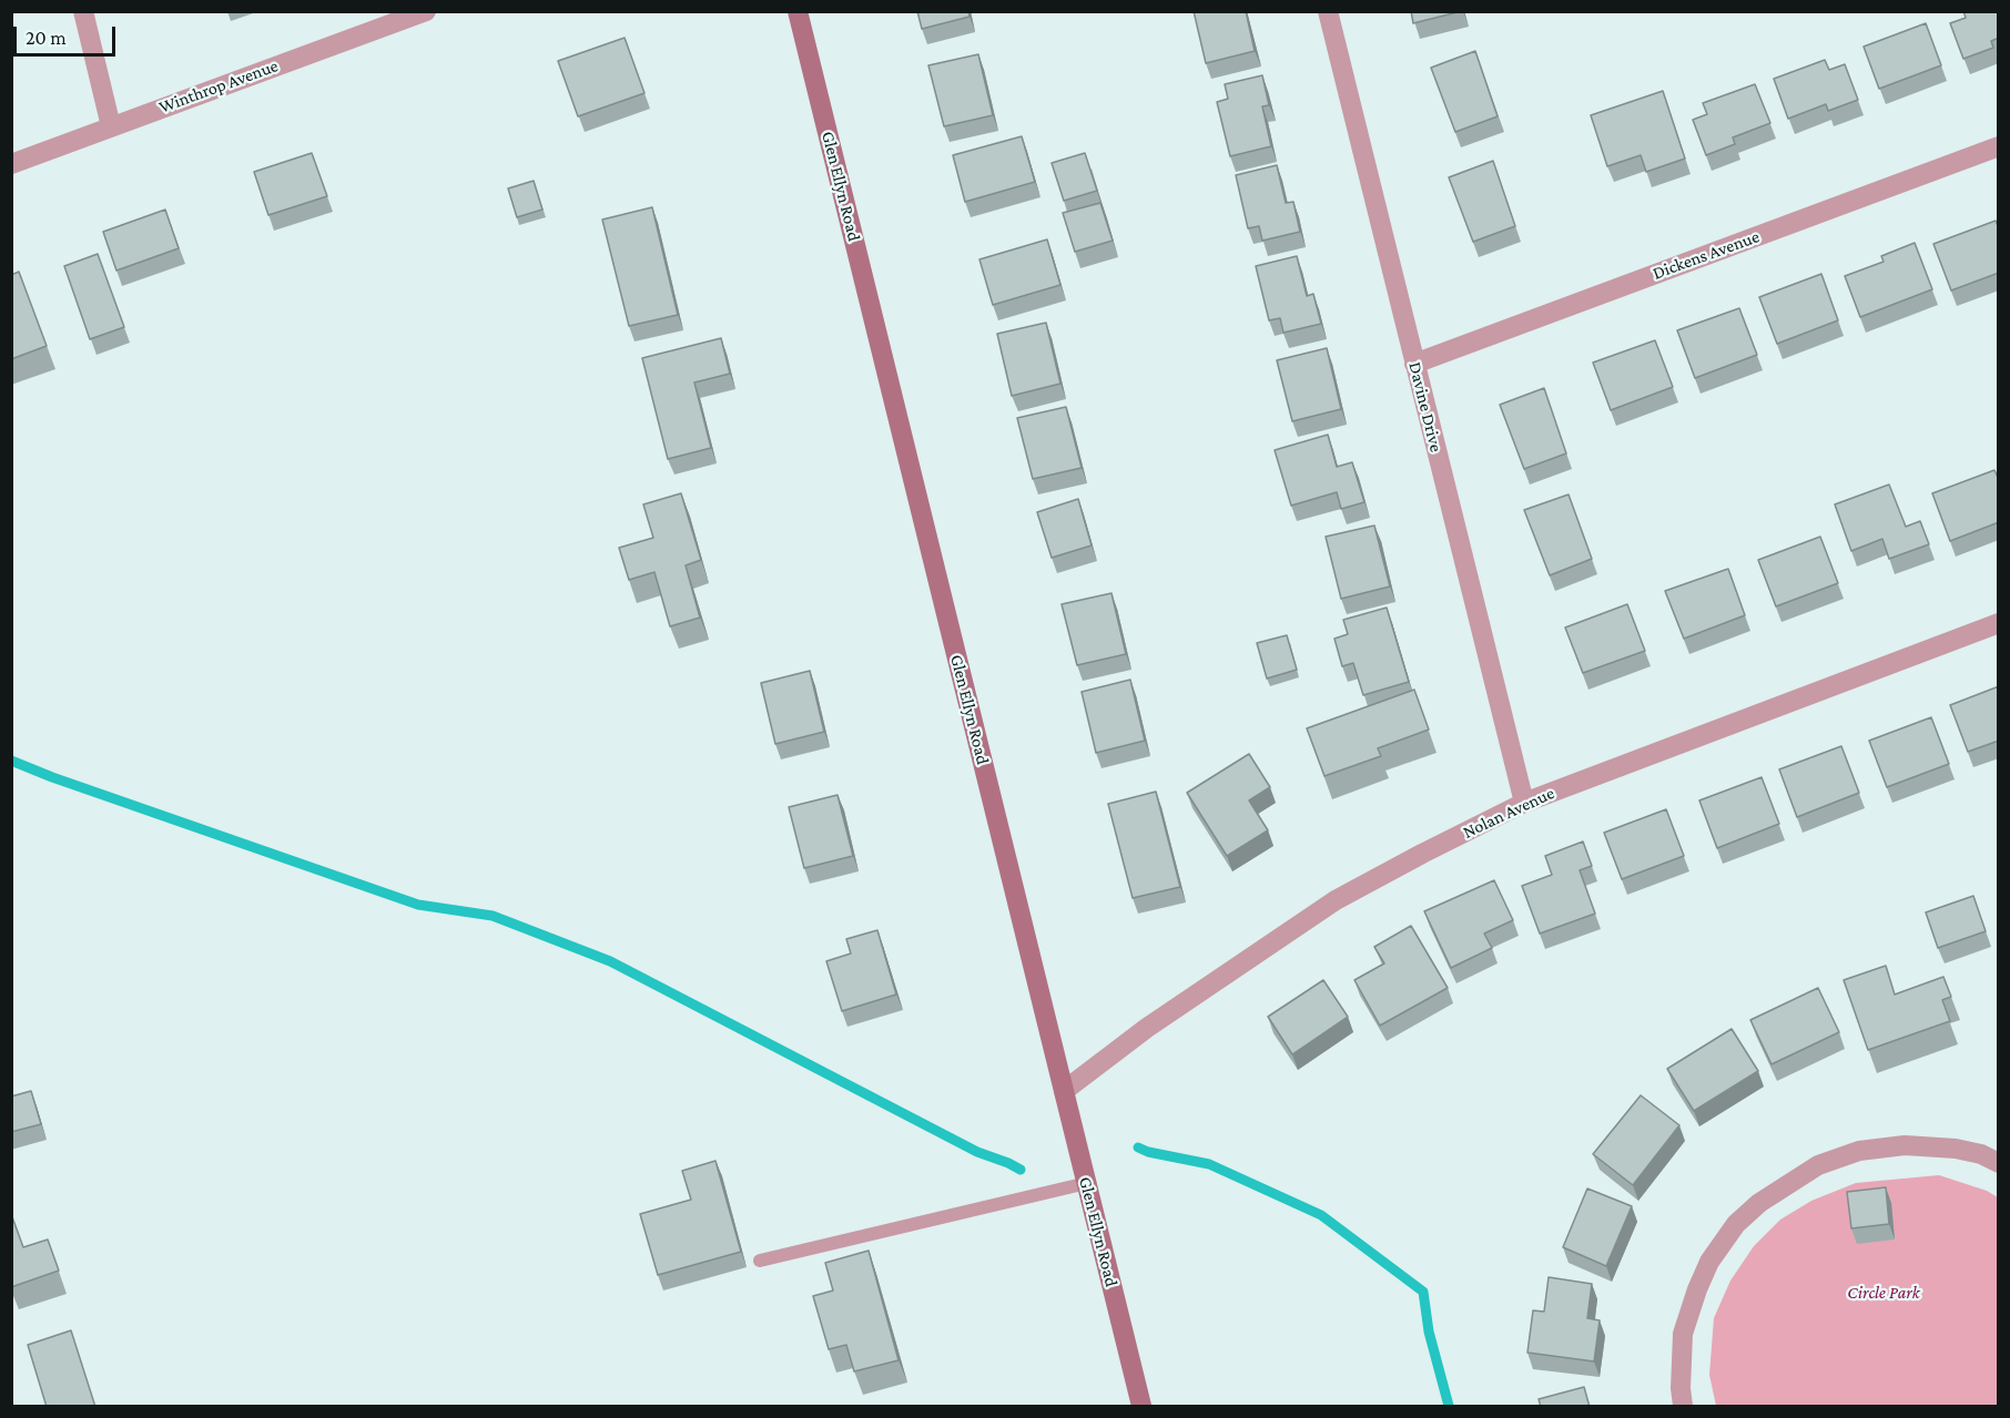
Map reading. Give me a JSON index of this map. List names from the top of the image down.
{
  "streets": {
    "street": [
      "Winthrop Avenue",
      "Glen Ellyn Road",
      "Dickens Avenue",
      "Davine Drive",
      "Nolan Avenue"
    ]
  },
  "crossings": [
    ["Glen Ellyn Road", "Nolan Avenue"],
    ["Dickens Avenue", "Davine Drive"],
    ["Davine Drive", "Nolan Avenue"]
  ],
  "parks": ["Circle Park"],
  "scale_bar": "20 m"
}
